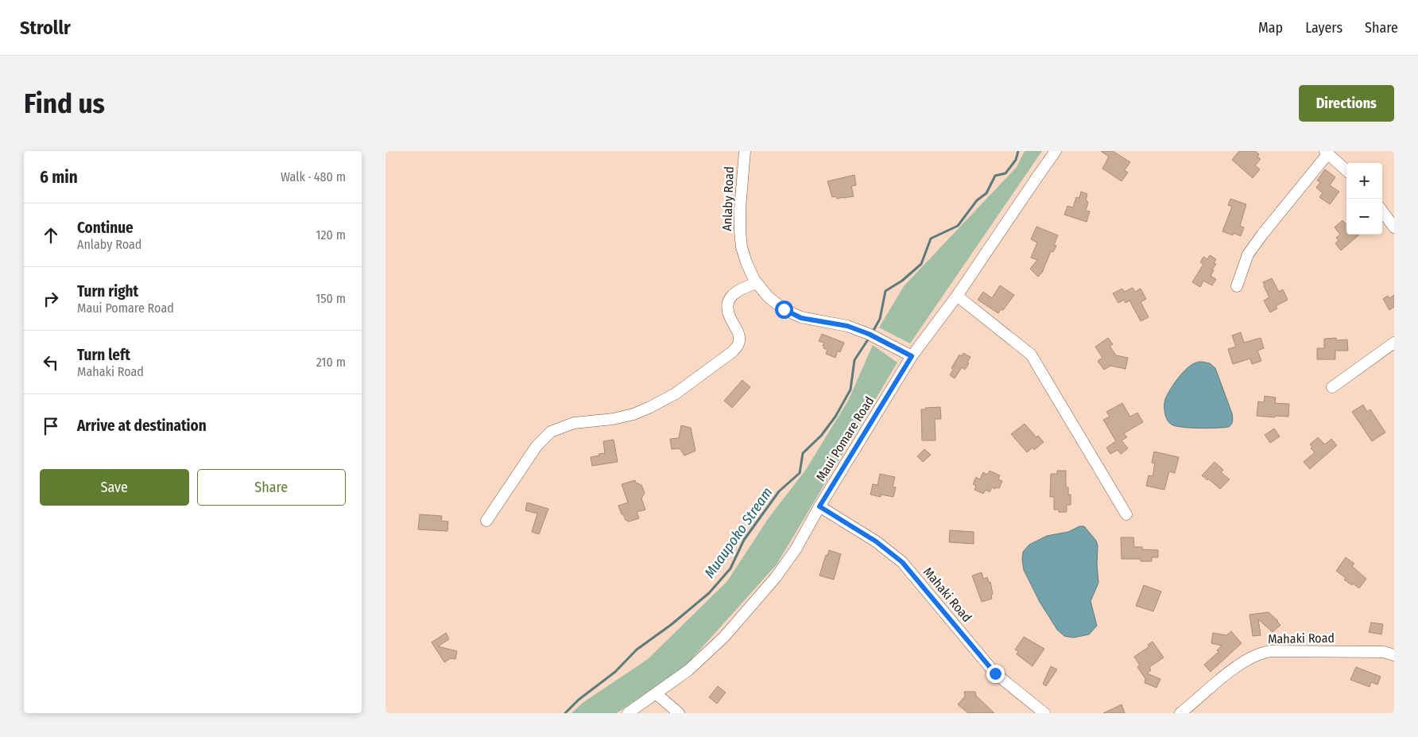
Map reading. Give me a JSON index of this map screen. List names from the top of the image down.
{
  "streets": {
    "street": ["Anlaby Road", "Maui Pomare Road", "Mahaki Road"]
  },
  "crossings": [
    ["Anlaby Road", "Maui Pomare Road"],
    ["Maui Pomare Road", "Mahaki Road"]
  ],
  "water": ["Muaupoko Stream"],
  "page": {
    "header": "Strollr",
    "nav": ["Map", "Layers", "Share"],
    "buttons": [
      "Directions",
      ["Save", "Share"]
    ],
    "title": "Find us",
    "heading": ["6 min", "Walk · 480 m"],
    "map_buttons": ["+", "−"],
    "list": [
      ["Continue", "Anlaby Road", "120 m"],
      ["Turn right", "Maui Pomare Road", "150 m"],
      ["Turn left", "Mahaki Road", "210 m"],
      "Arrive at destination"
    ]
  }
}
